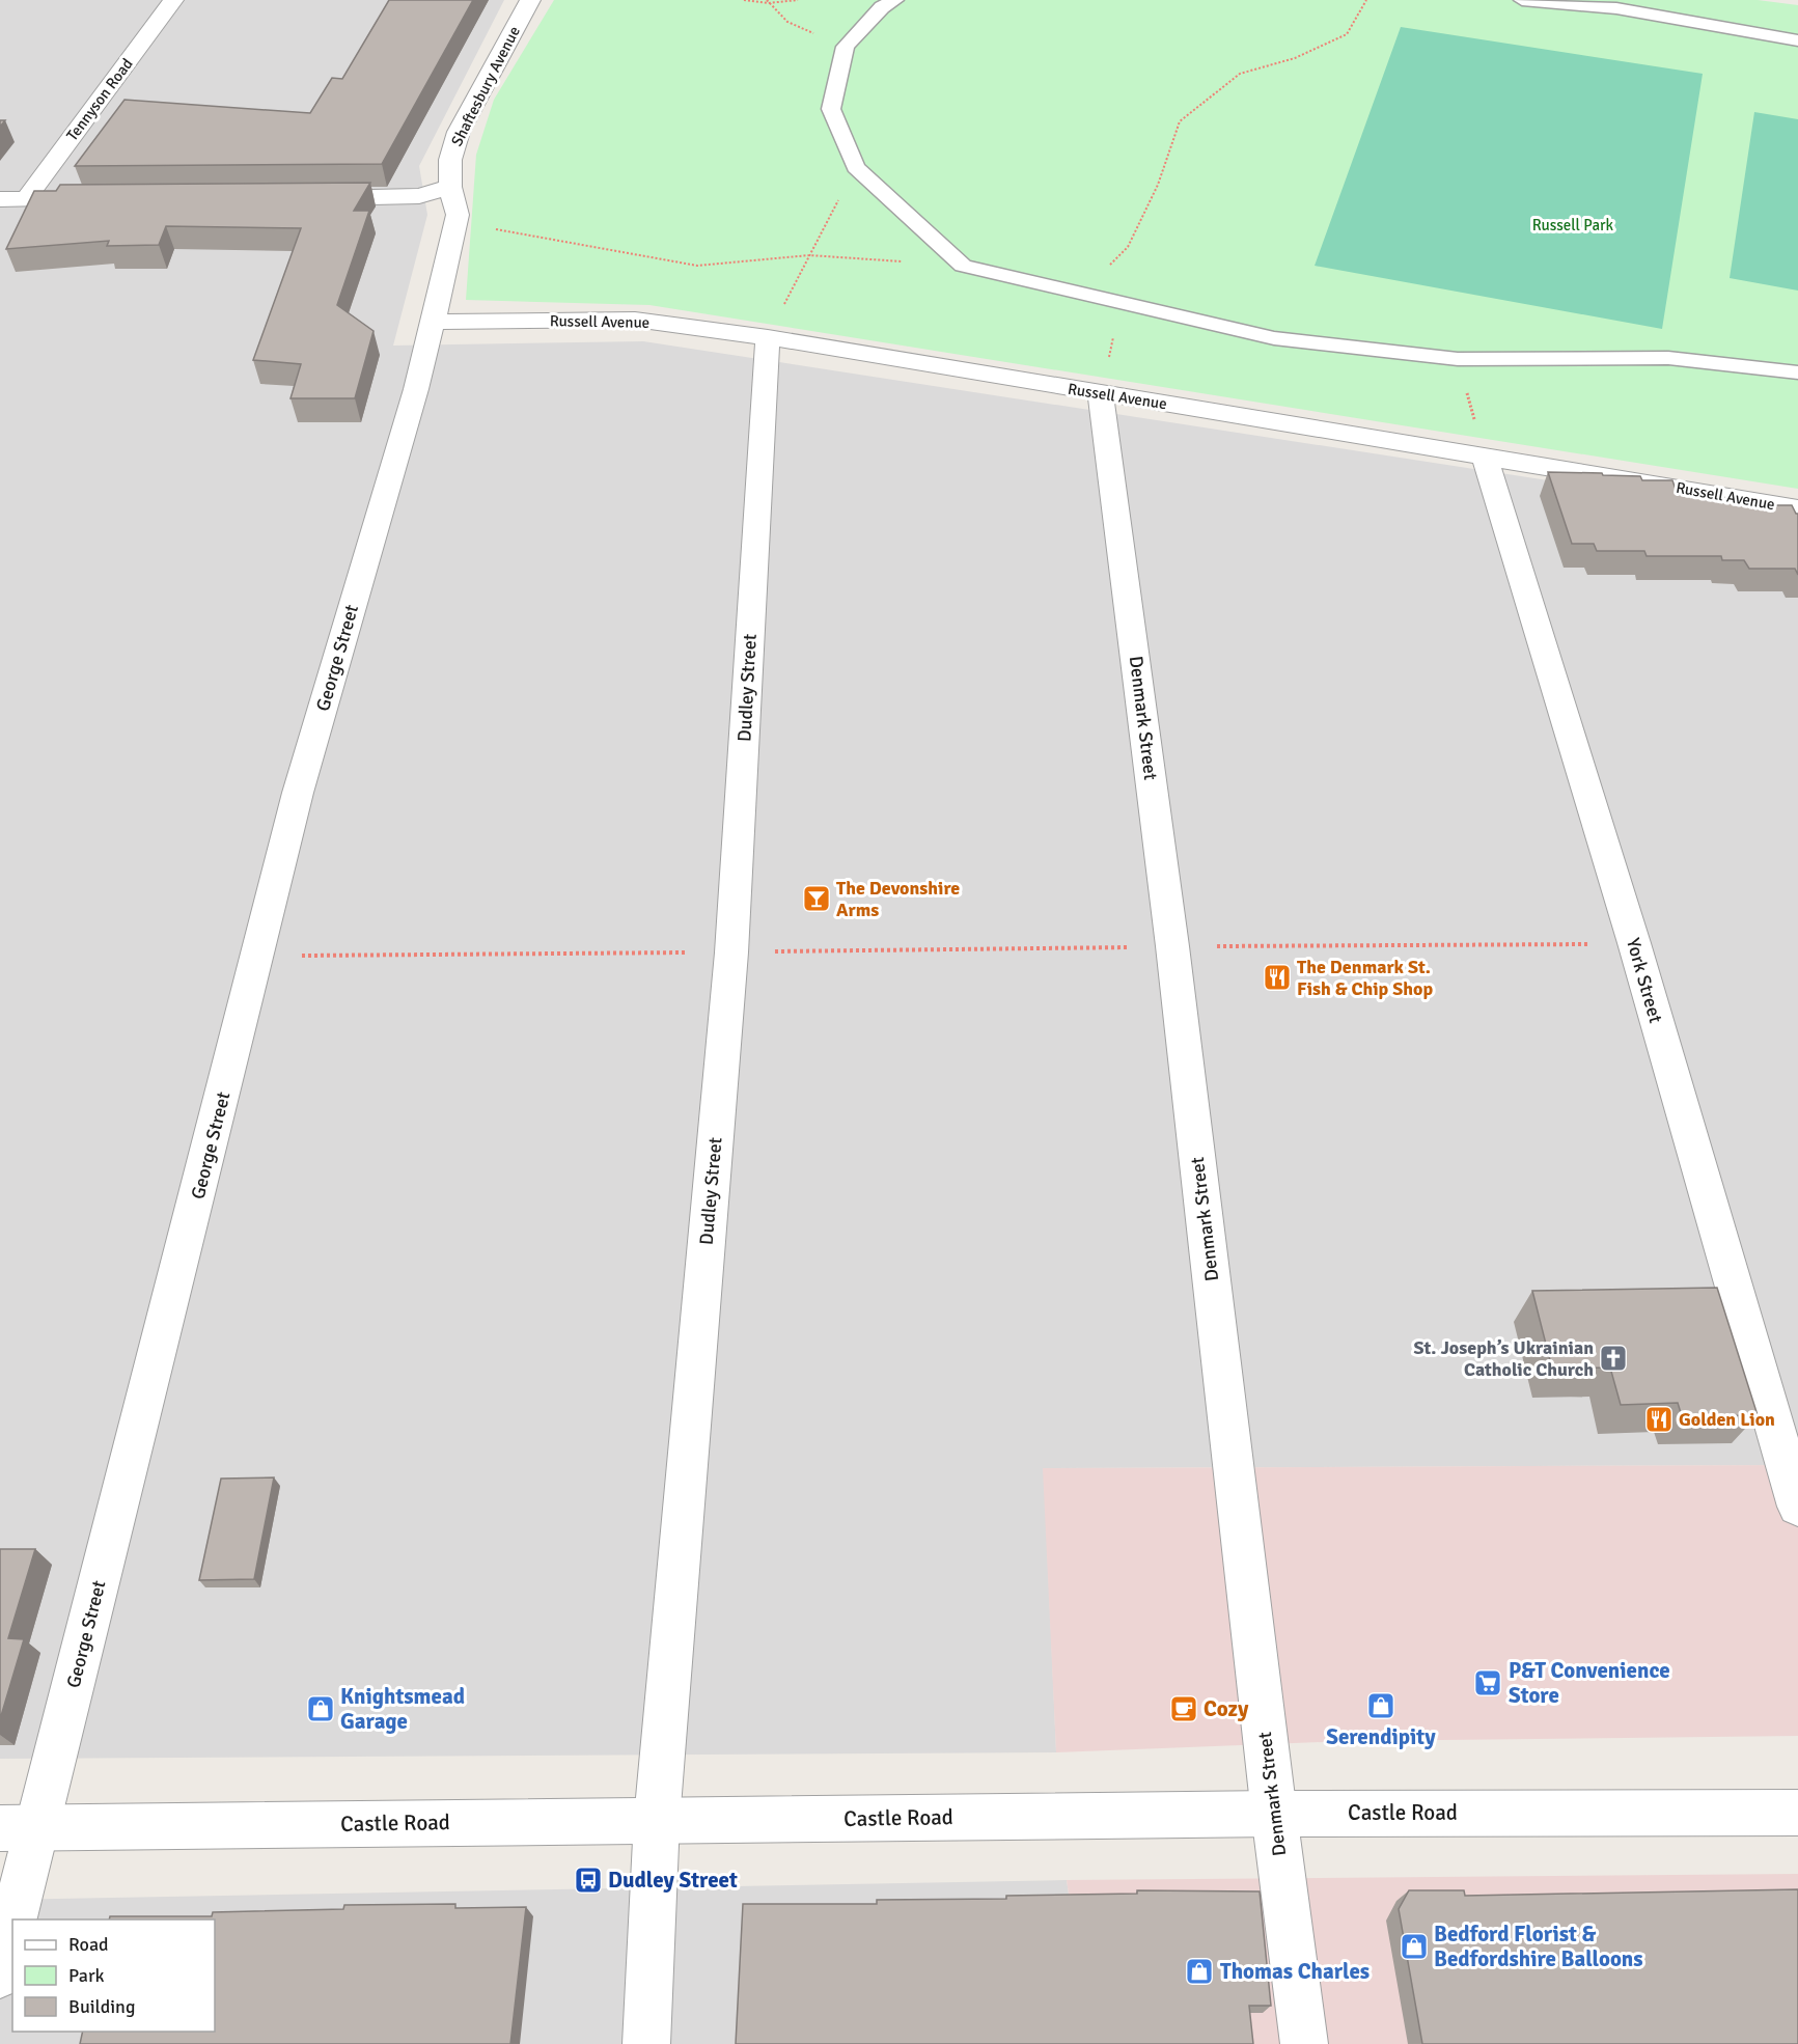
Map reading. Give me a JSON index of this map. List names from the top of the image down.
{
  "streets": {
    "street": [
      "Shaftesbury Avenue",
      "Tennyson Road",
      "Russell Avenue",
      "George Street",
      "Dudley Street",
      "Denmark Street",
      "York Street",
      "Castle Road"
    ]
  },
  "crossings": [
    ["Shaftesbury Avenue", "Russell Avenue"],
    ["Shaftesbury Avenue", "George Street"],
    ["Russell Avenue", "George Street"],
    ["Russell Avenue", "Dudley Street"],
    ["Russell Avenue", "Denmark Street"],
    ["Russell Avenue", "York Street"],
    ["George Street", "Castle Road"],
    ["Dudley Street", "Castle Road"],
    ["Denmark Street", "Castle Road"]
  ],
  "parks": ["Russell Park"],
  "places": {
    "bar": ["The Devonshire Arms"],
    "restaurant": ["The Denmark St. Fish & Chip Shop", "Golden Lion"],
    "church": ["St. Joseph’s Ukrainian Catholic Church"],
    "supermarket": ["P&T Convenience Store"],
    "shop": [
      "Serendipity",
      "Knightsmead Garage",
      "Bedford Florist & Bedfordshire Balloons",
      "Thomas Charles"
    ],
    "cafe": ["Cozy"],
    "bus stop": ["Dudley Street"]
  },
  "legend": ["Road", "Park", "Building"]
}
